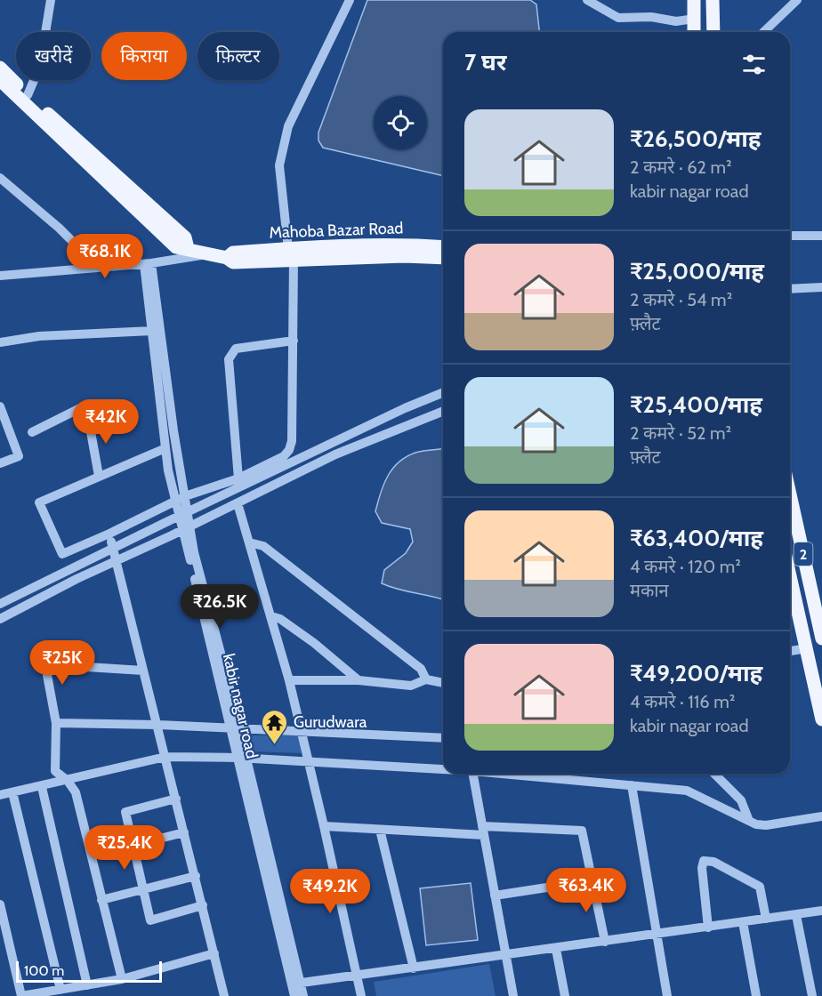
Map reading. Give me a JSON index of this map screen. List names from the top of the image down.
{
  "streets": {
    "main road": ["Mahoba Bazar Road", "2"],
    "street": ["kabir nagar road"]
  },
  "crossings": [
    ["Mahoba Bazar Road", "kabir nagar road"]
  ],
  "places": {
    "temple": ["Gurudwara"]
  },
  "scale_bar": "100 m",
  "page": {
    "chip": ["खरीदें", "किराया", "फ़िल्टर"],
    "heading": "7 घर",
    "list": [
      {
        "name": "₹26,500/माह",
        "note": "2 कमरे · 62 m² · kabir nagar road"
      },
      {
        "name": "₹25,000/माह",
        "note": "2 कमरे · 54 m² · फ़्लैट"
      },
      {
        "name": "₹25,400/माह",
        "note": "2 कमरे · 52 m² · फ़्लैट"
      },
      {
        "name": "₹63,400/माह",
        "note": "4 कमरे · 120 m² · मकान"
      },
      {
        "name": "₹49,200/माह",
        "note": "4 कमरे · 116 m² · kabir nagar road"
      }
    ],
    "price": [
      "₹68.1K",
      "₹42K",
      "₹26.5K",
      "₹25K",
      "₹25.4K",
      "₹63.4K",
      "₹49.2K"
    ],
    "scale": "100 m"
  }
}
